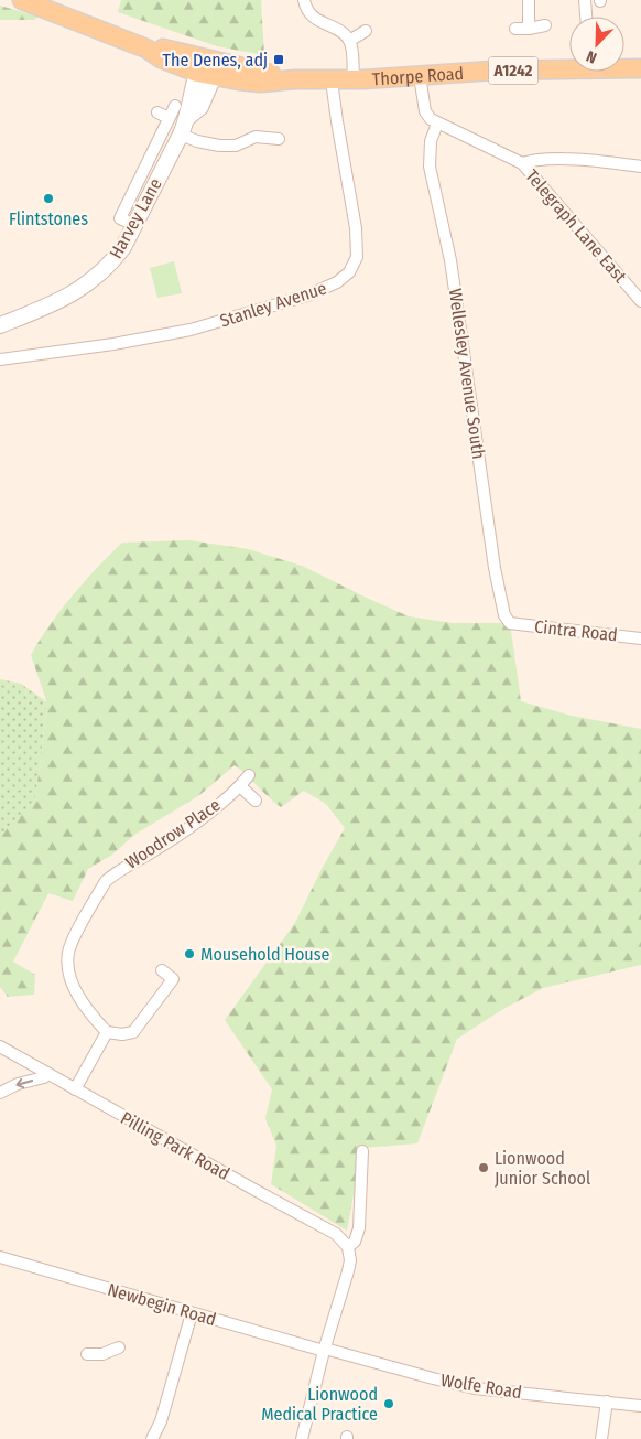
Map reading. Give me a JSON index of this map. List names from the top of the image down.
{
  "streets": {
    "main road": ["A1242", "Thorpe Road"],
    "street": [
      "Harvey Lane",
      "Telegraph Lane East",
      "Stanley Avenue",
      "Wellesley Avenue South",
      "Cintra Road",
      "Woodrow Place",
      "Pilling Park Road",
      "Newbegin Road",
      "Wolfe Road"
    ]
  },
  "crossings": [
    ["A1242", "Thorpe Road"],
    ["A1242", "Harvey Lane"],
    ["Thorpe Road", "Harvey Lane"],
    ["Thorpe Road", "Stanley Avenue"],
    ["Telegraph Lane East", "Wellesley Avenue South"],
    ["Wellesley Avenue South", "Cintra Road"],
    ["Newbegin Road", "Wolfe Road"]
  ],
  "places": {
    "transit": ["The Denes, adj"],
    "other": [
      "Flintstones",
      "Mousehold House",
      "Lionwood Junior School",
      "Lionwood Medical Practice"
    ]
  },
  "north": "bottom left"
}
